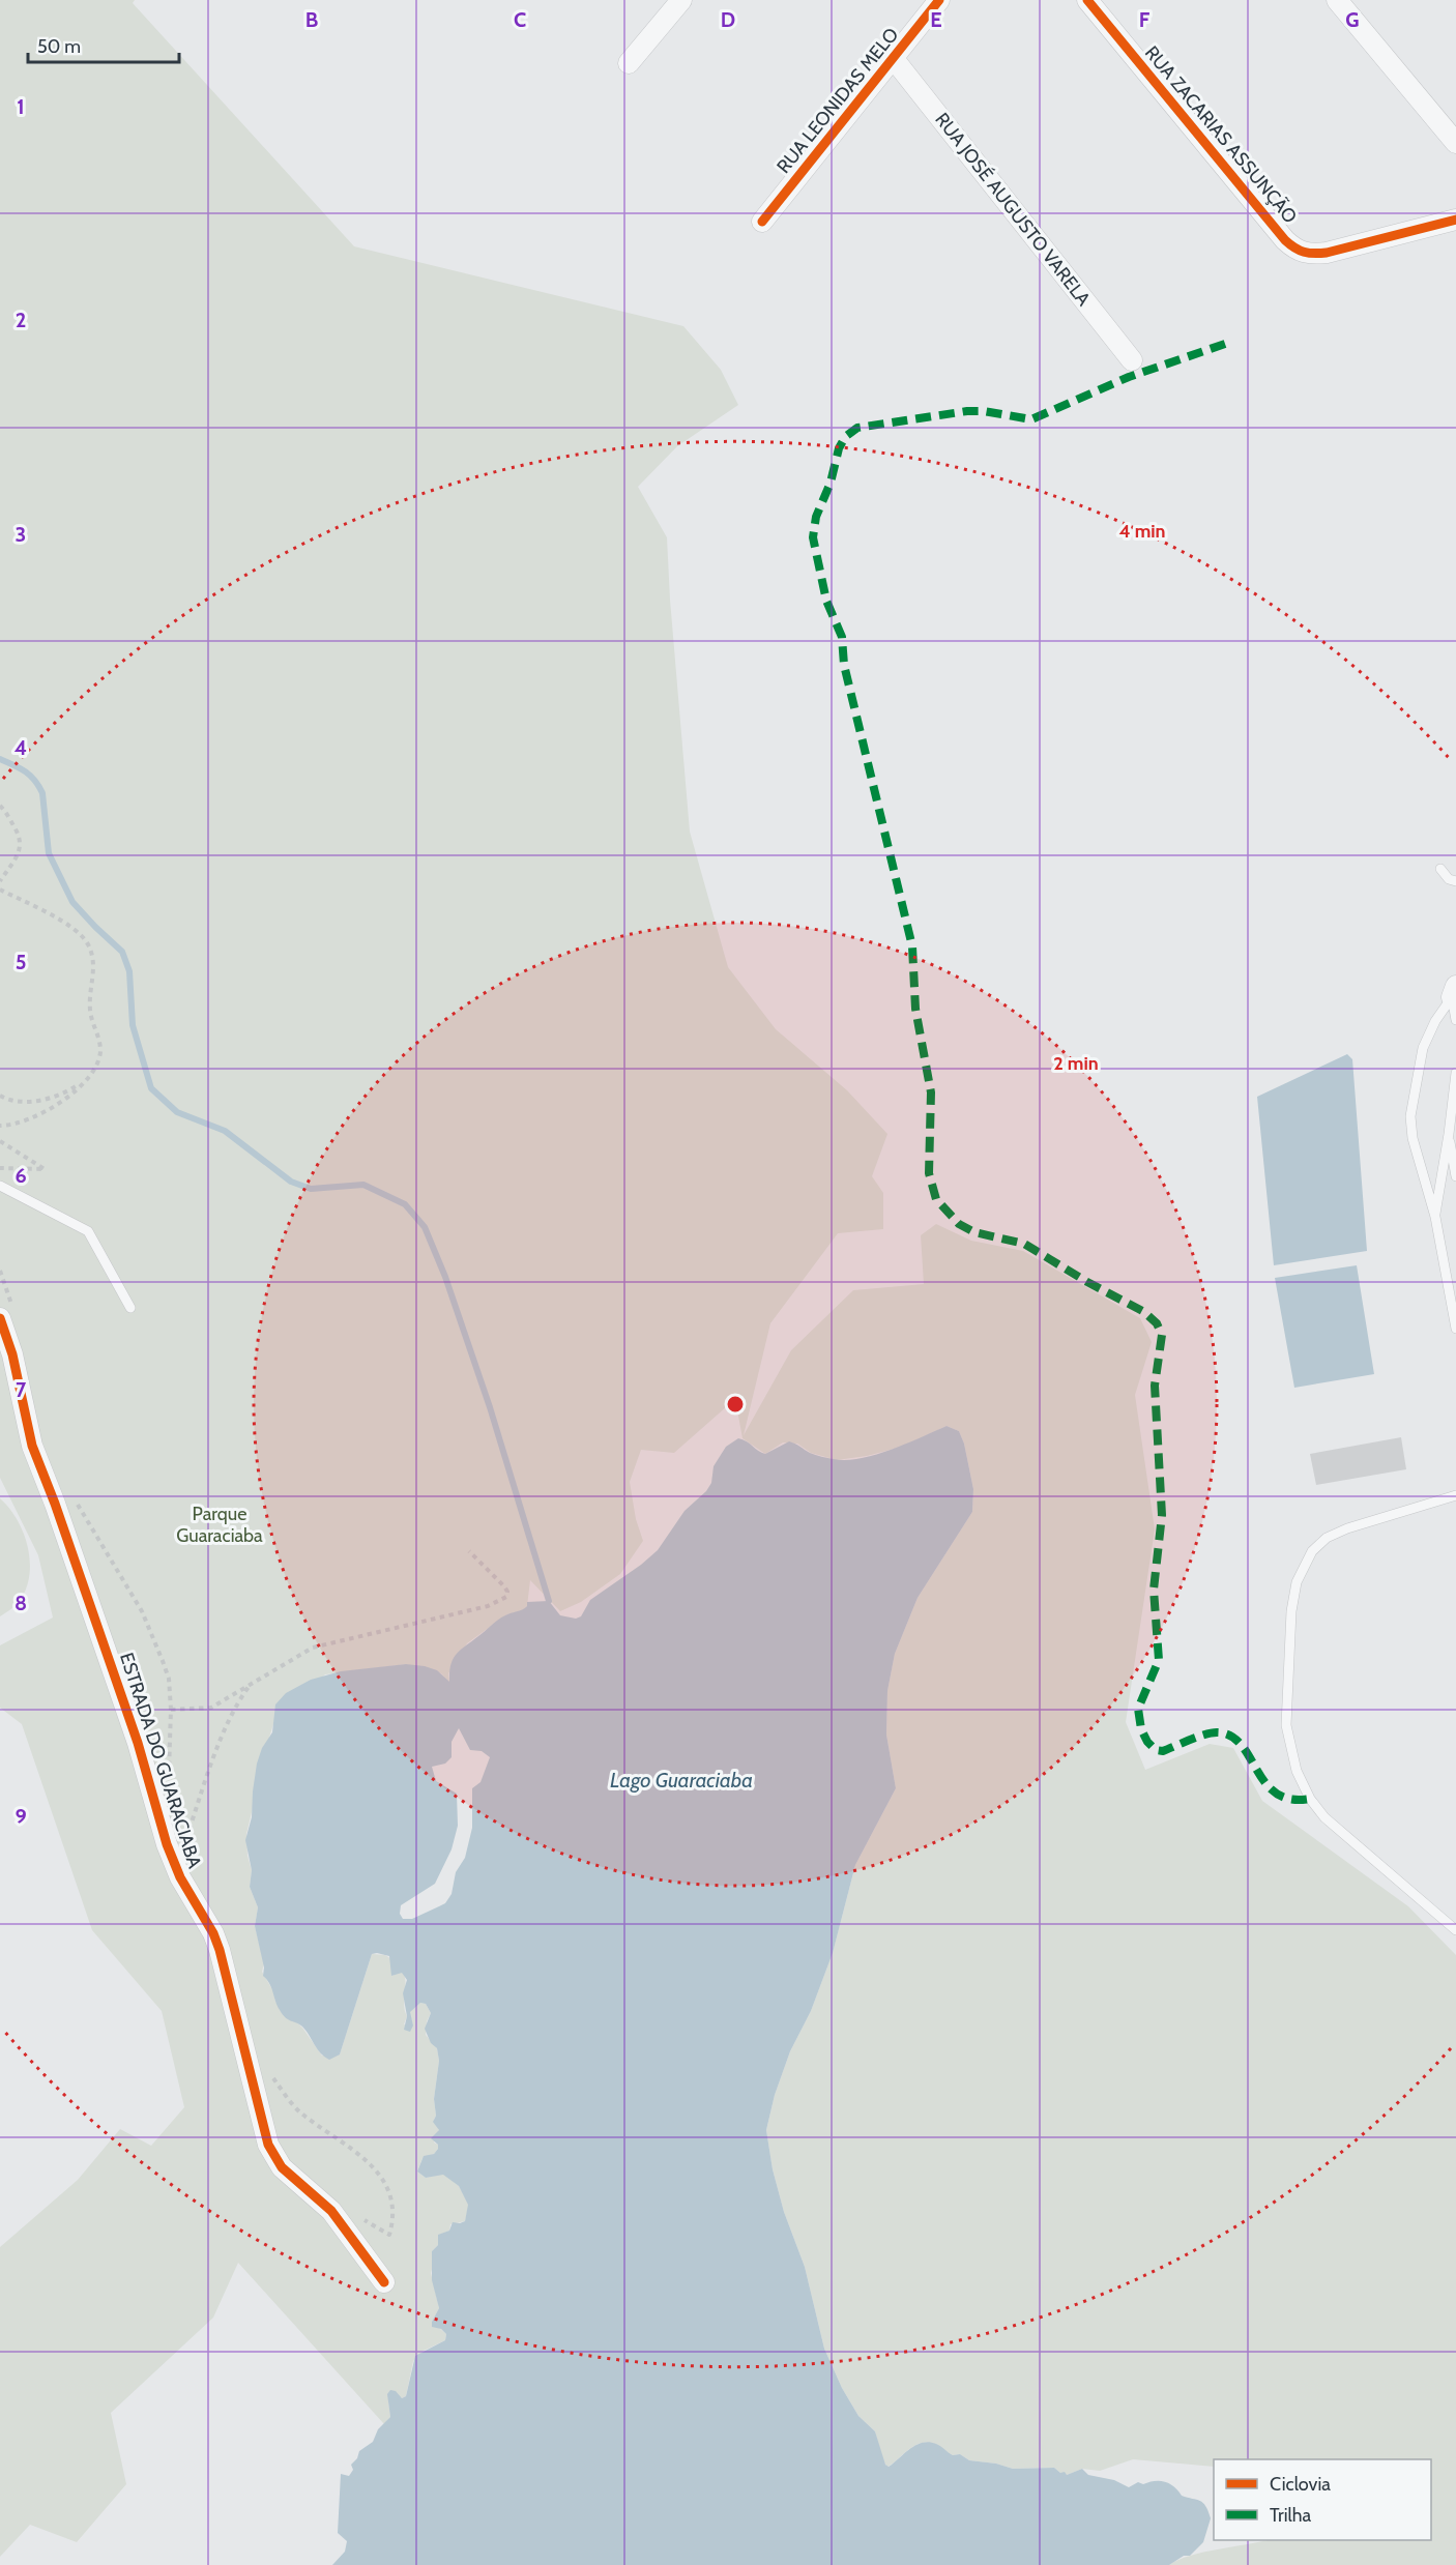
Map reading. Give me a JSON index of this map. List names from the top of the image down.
{
  "streets": {
    "street": [
      "RUA LEONIDAS MELO",
      "RUA ZACARIAS ASSUNÇÃO",
      "RUA JOSÉ AUGUSTO VARELA",
      "ESTRADA DO GUARACIABA"
    ]
  },
  "crossings": [
    ["RUA LEONIDAS MELO", "RUA JOSÉ AUGUSTO VARELA"]
  ],
  "water": ["Lago Guaraciaba"],
  "parks": ["Parque Guaraciaba"],
  "legend": ["Ciclovia", "Trilha"],
  "scale_bar": "50 m",
  "grid": {
    "columns": [
      "B",
      "C",
      "D",
      "E",
      "F",
      "G"
    ],
    "rows": [
      "1",
      "2",
      "3",
      "4",
      "5",
      "6",
      "7",
      "8",
      "9"
    ]
  },
  "rings": ["4 min", "2 min"]
}
